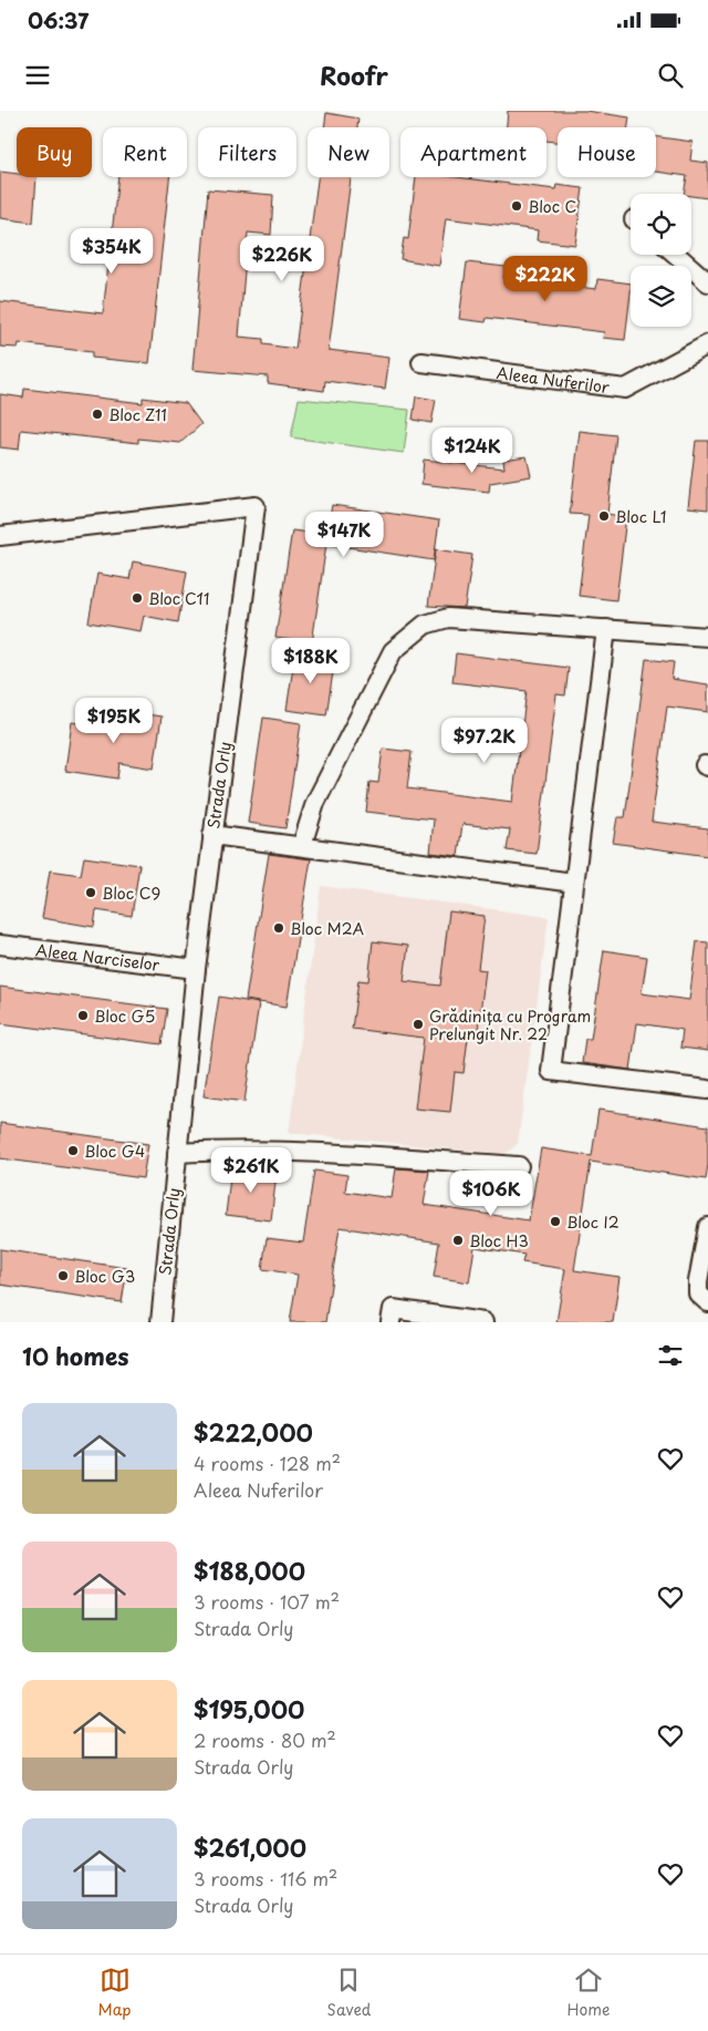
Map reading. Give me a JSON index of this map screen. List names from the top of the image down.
{
  "streets": {
    "street": ["Aleea Nuferilor", "Strada Orly", "Aleea Narciselor"]
  },
  "crossings": [
    ["Strada Orly", "Aleea Narciselor"]
  ],
  "places": [
    "Bloc C",
    "Bloc Z11",
    "Bloc L1",
    "Bloc C11",
    "Bloc C9",
    "Bloc M2A",
    "Bloc G5",
    "Grădinița cu Program Prelungit Nr. 22",
    "Bloc G4",
    "Bloc I2",
    "Bloc H3",
    "Bloc G3"
  ],
  "page": {
    "status": "06:37",
    "header": "Roofr",
    "chip": [
      "Buy",
      "Rent",
      "Filters",
      "New",
      "Apartment",
      "House"
    ],
    "price": [
      "$354K",
      "$226K",
      "$222K",
      "$124K",
      "$147K",
      "$188K",
      "$195K",
      "$97.2K",
      "$261K",
      "$106K"
    ],
    "heading": "10 homes",
    "list": [
      {
        "name": "$222,000",
        "note": "4 rooms · 128 m² · Aleea Nuferilor"
      },
      {
        "name": "$188,000",
        "note": "3 rooms · 107 m² · Strada Orly"
      },
      {
        "name": "$195,000",
        "note": "2 rooms · 80 m² · Strada Orly"
      },
      {
        "name": "$261,000",
        "note": "3 rooms · 116 m² · Strada Orly"
      }
    ],
    "tabs": ["Map", "Saved", "Home"]
  }
}
